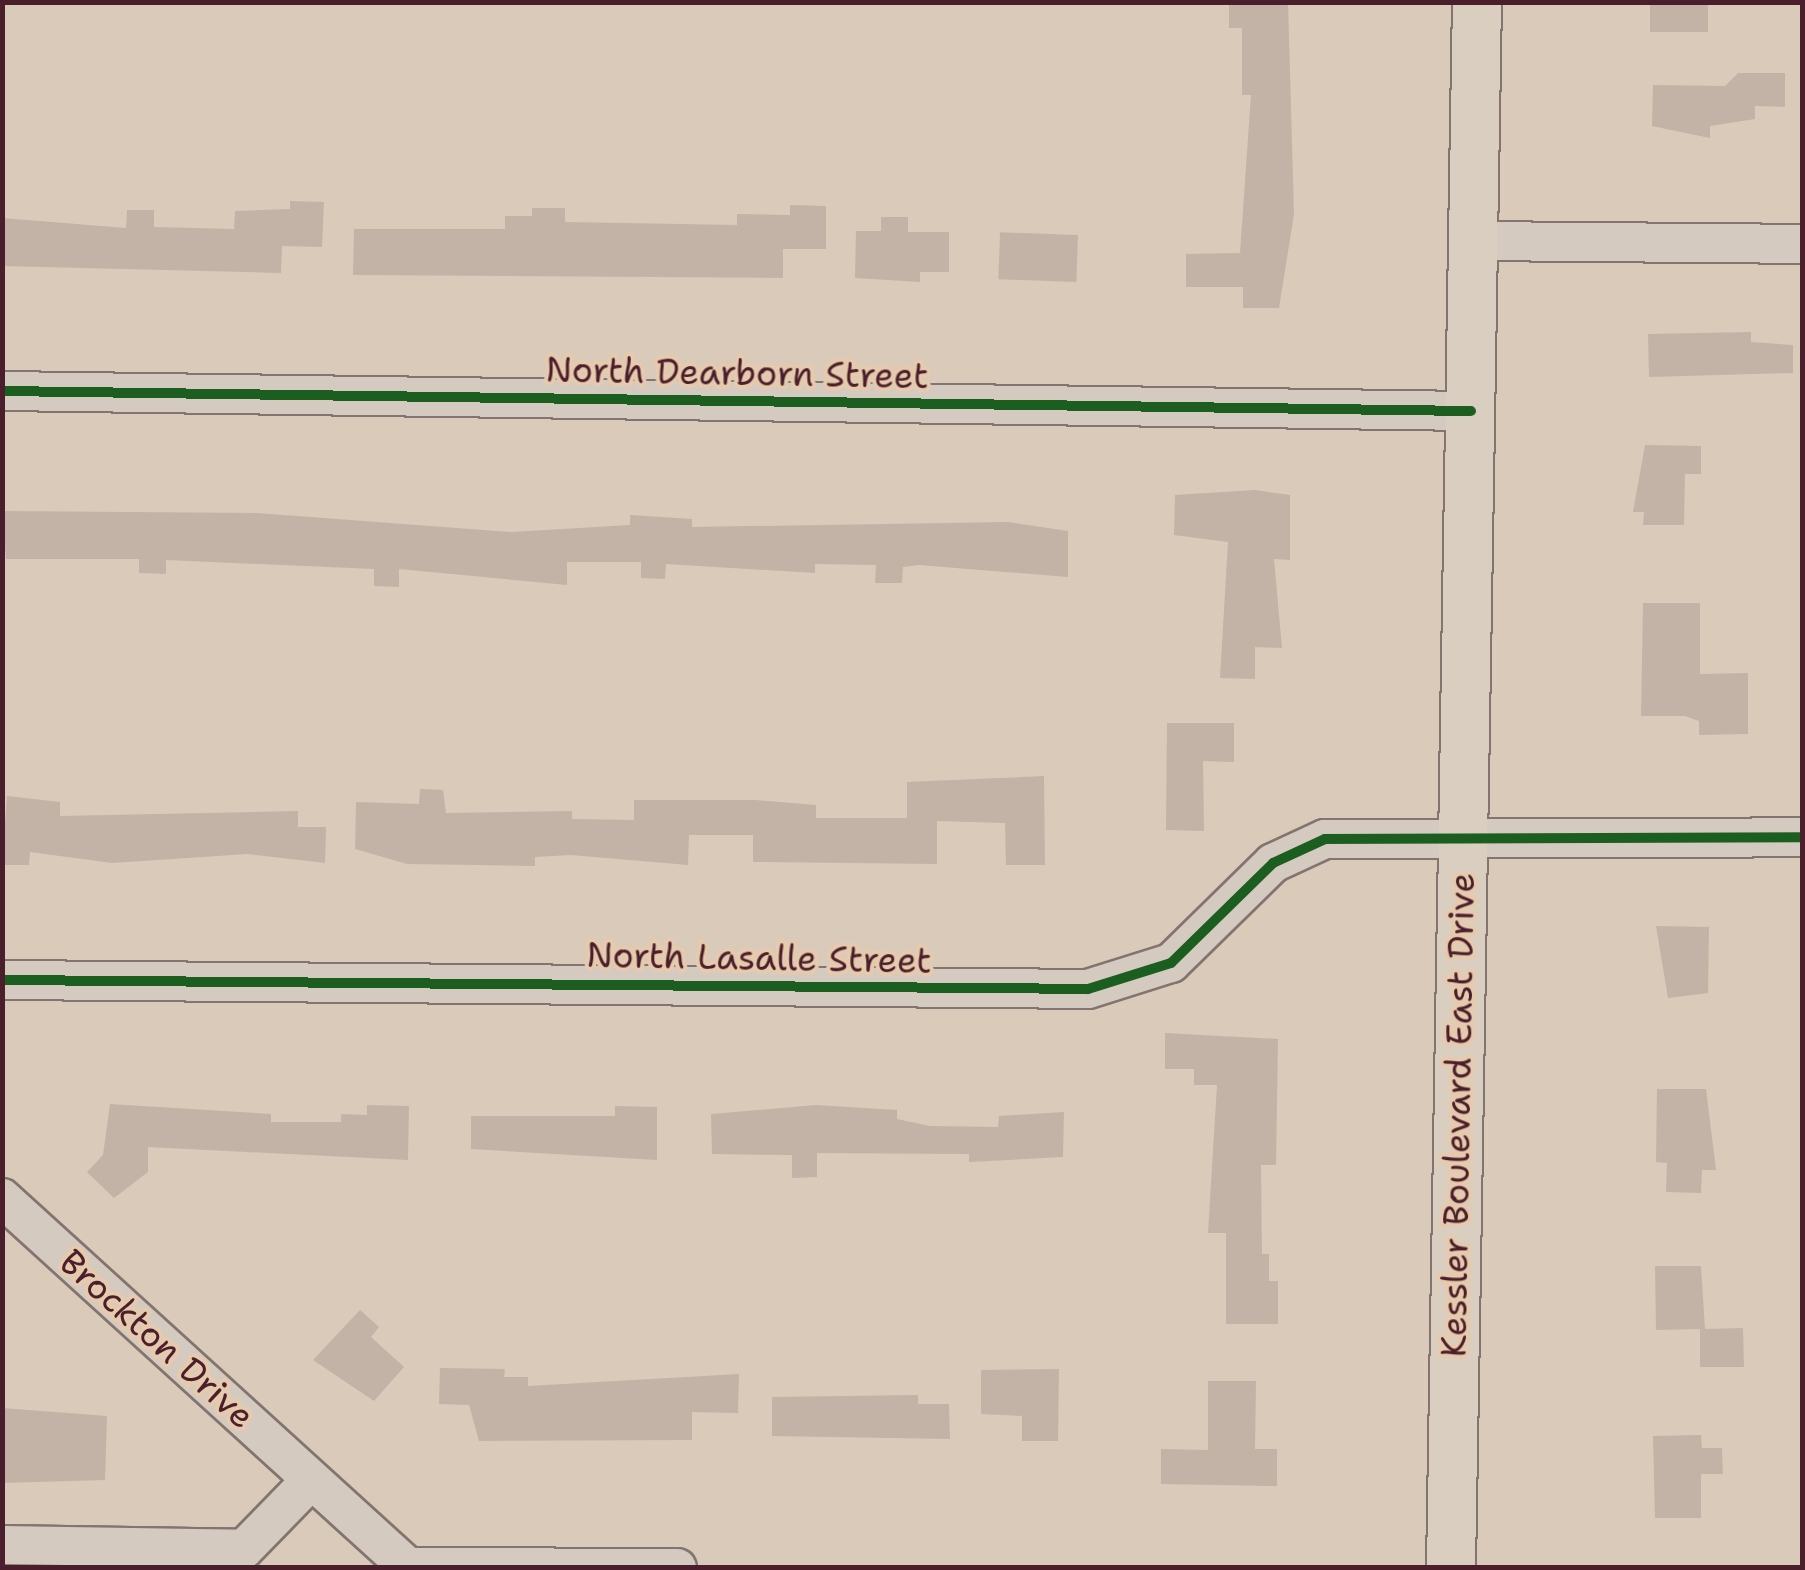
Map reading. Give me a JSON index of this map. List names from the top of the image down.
{
  "streets": {
    "main road": ["Kessler Boulevard East Drive"],
    "street": ["North Dearborn Street", "North Lasalle Street", "Brockton Drive"]
  },
  "crossings": [
    ["North Dearborn Street", "Kessler Boulevard East Drive"],
    ["North Lasalle Street", "Kessler Boulevard East Drive"]
  ]
}
